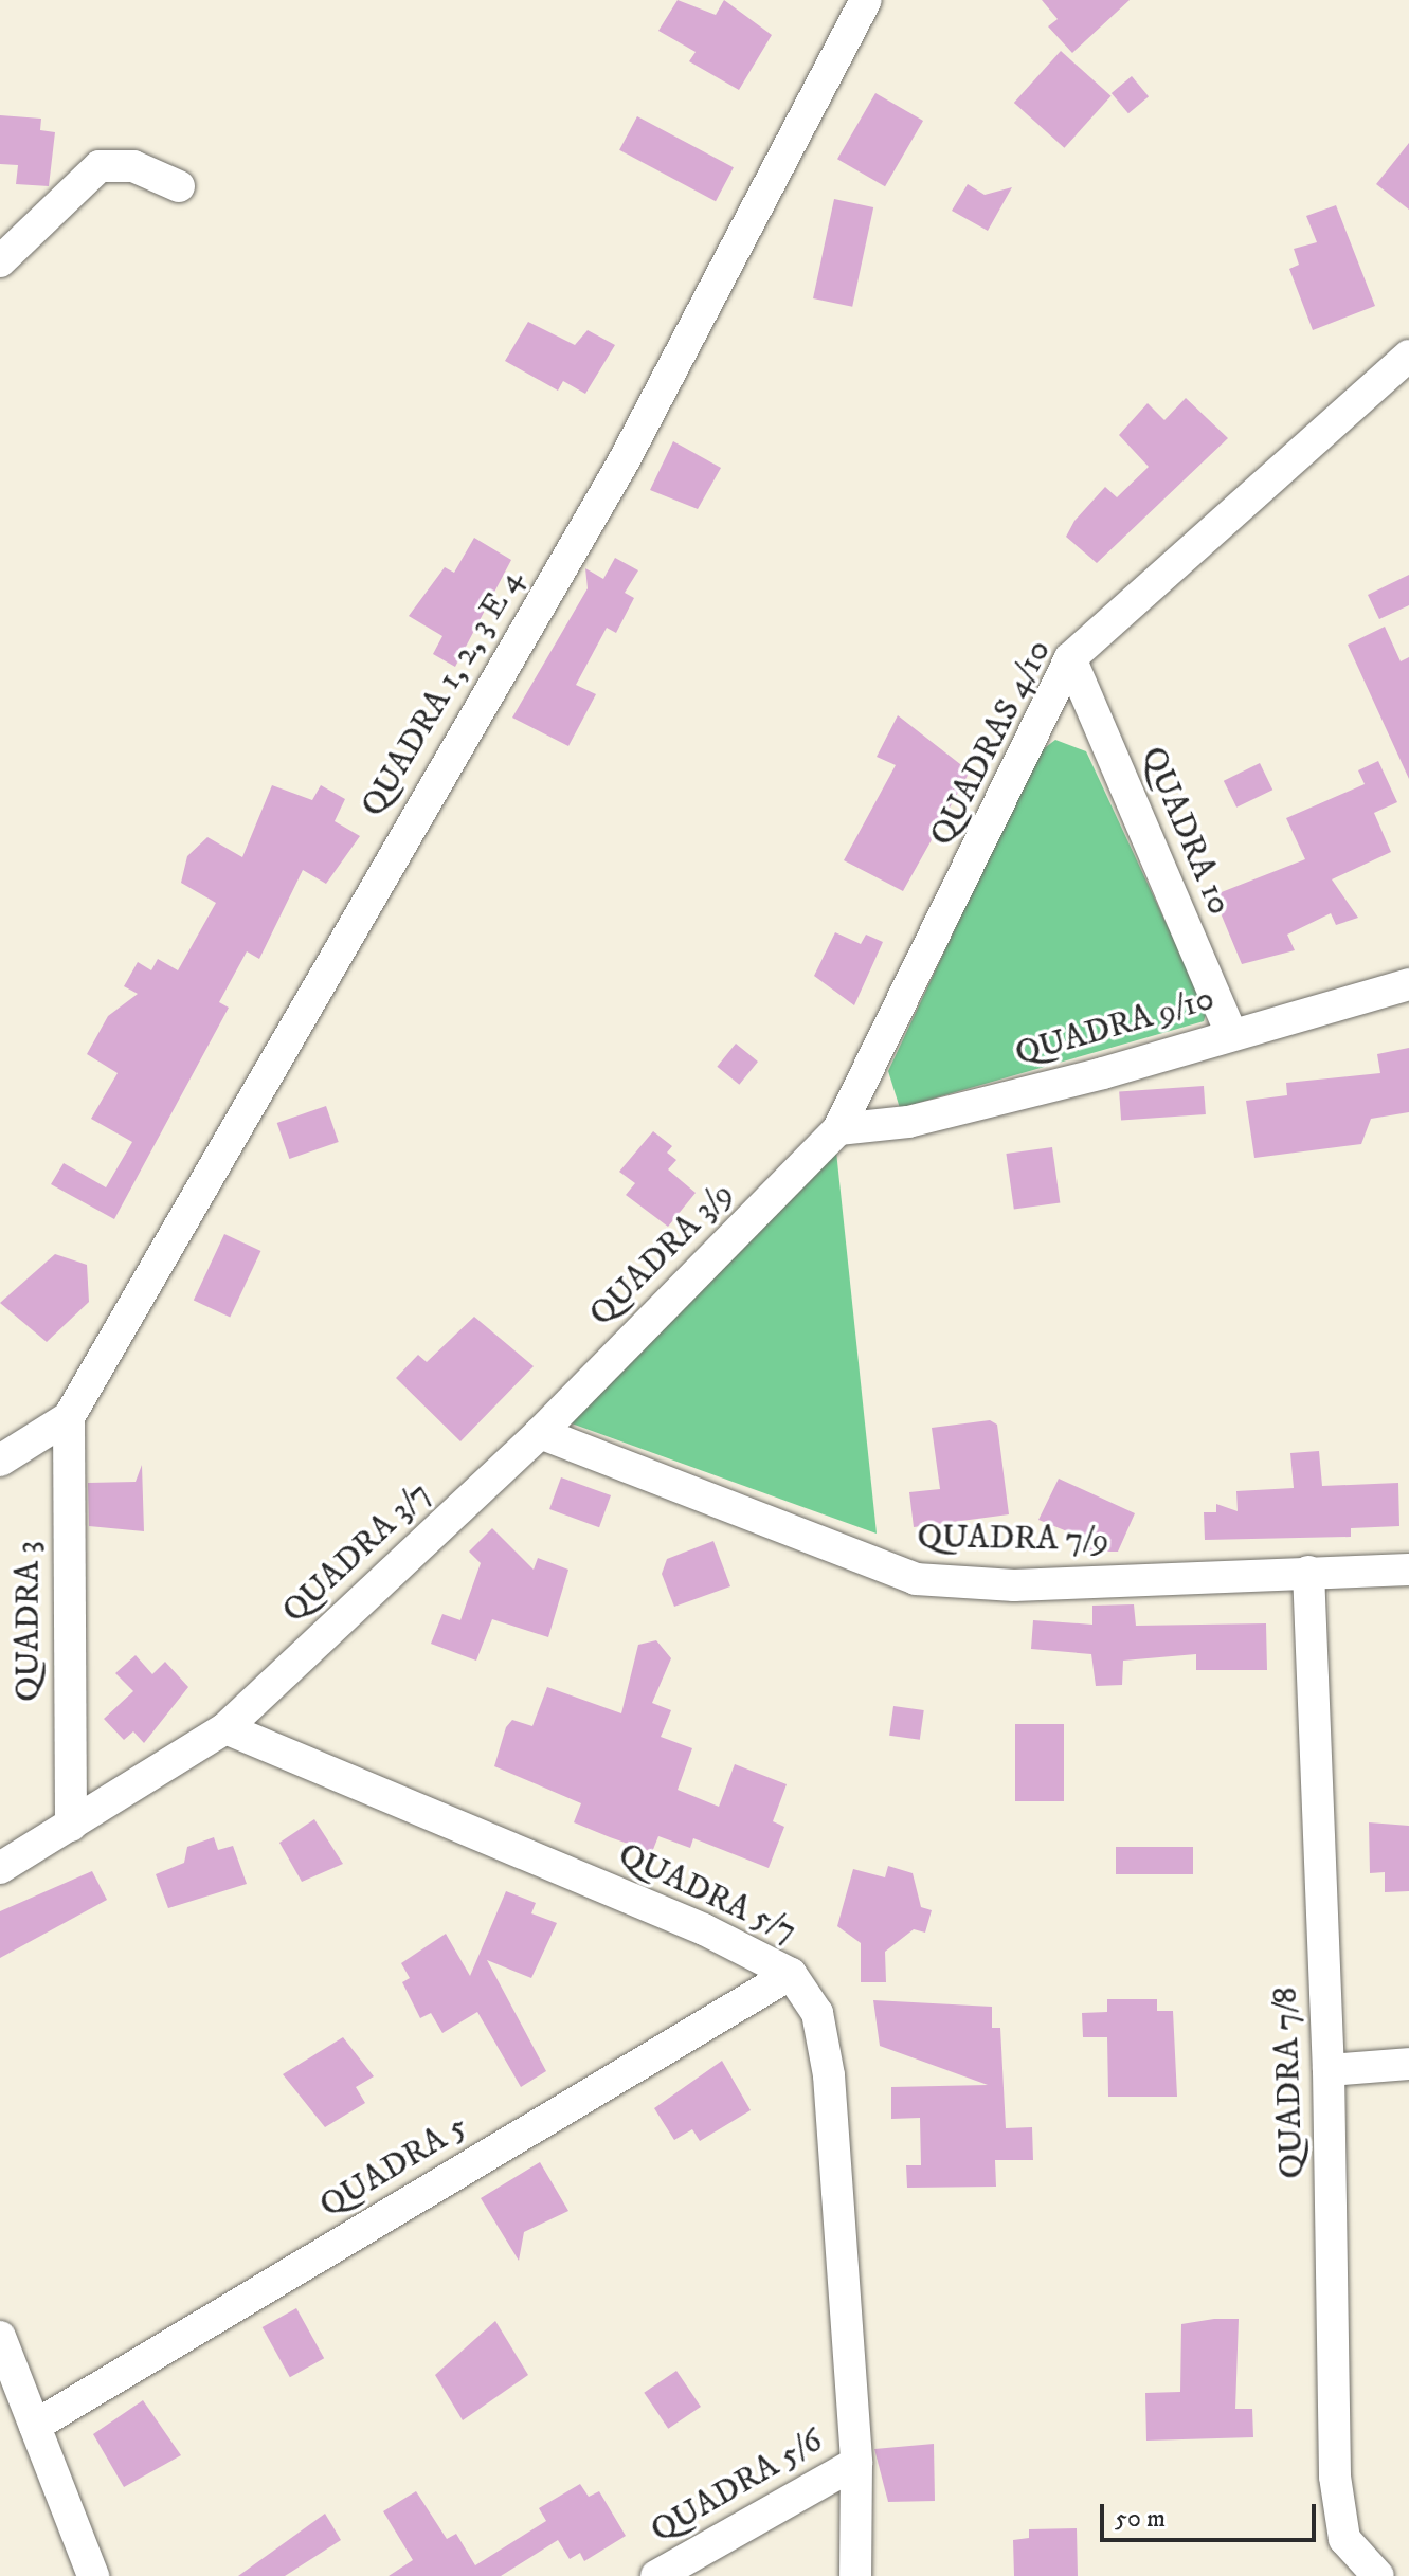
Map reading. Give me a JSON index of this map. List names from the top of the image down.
{
  "streets": {
    "street": [
      "QUADRA 1, 2, 3 E 4",
      "QUADRAS 4/10",
      "QUADRA 10",
      "QUADRA 9/10",
      "QUADRA 3/9",
      "QUADRA 7/9",
      "QUADRA 3/7",
      "QUADRA 3",
      "QUADRA 5/7",
      "QUADRA 7/8",
      "QUADRA 5",
      "QUADRA 5/6"
    ]
  },
  "crossings": [
    ["QUADRA 1, 2, 3 E 4", "QUADRA 3"],
    ["QUADRAS 4/10", "QUADRA 10"],
    ["QUADRAS 4/10", "QUADRA 9/10"],
    ["QUADRAS 4/10", "QUADRA 3/9"],
    ["QUADRA 10", "QUADRA 9/10"],
    ["QUADRA 9/10", "QUADRA 3/9"],
    ["QUADRA 3/9", "QUADRA 7/9"],
    ["QUADRA 3/9", "QUADRA 3/7"],
    ["QUADRA 7/9", "QUADRA 3/7"],
    ["QUADRA 7/9", "QUADRA 7/8"],
    ["QUADRA 3/7", "QUADRA 3"],
    ["QUADRA 3/7", "QUADRA 5/7"],
    ["QUADRA 5/7", "QUADRA 5"],
    ["QUADRA 5/7", "QUADRA 5/6"]
  ],
  "scale_bar": "50 m"
}
